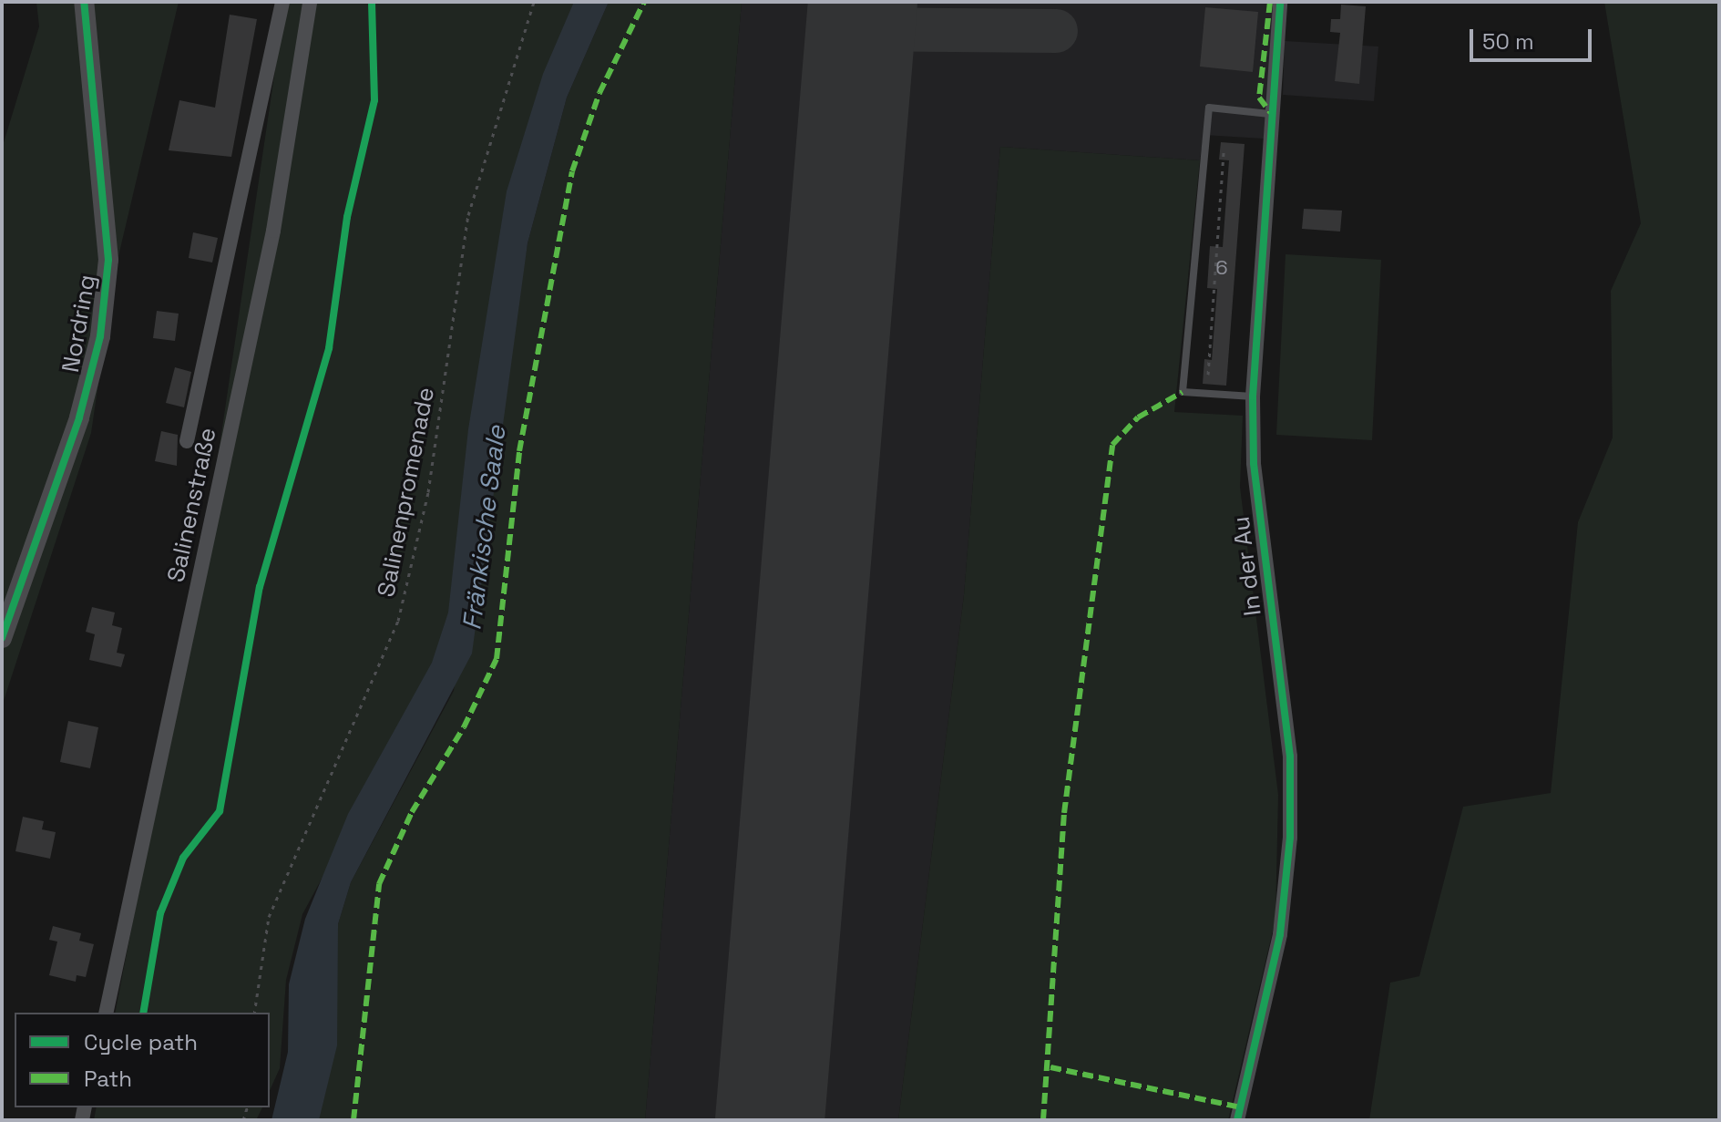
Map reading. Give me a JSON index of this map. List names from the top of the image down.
{
  "streets": {
    "main road": ["Nordring"],
    "street": ["Salinenstraße", "In der Au"],
    "path": ["Salinenpromenade"]
  },
  "water": ["Fränkische Saale"],
  "house_numbers": ["6"],
  "legend": ["Cycle path", "Path"],
  "scale_bar": "50 m"
}
